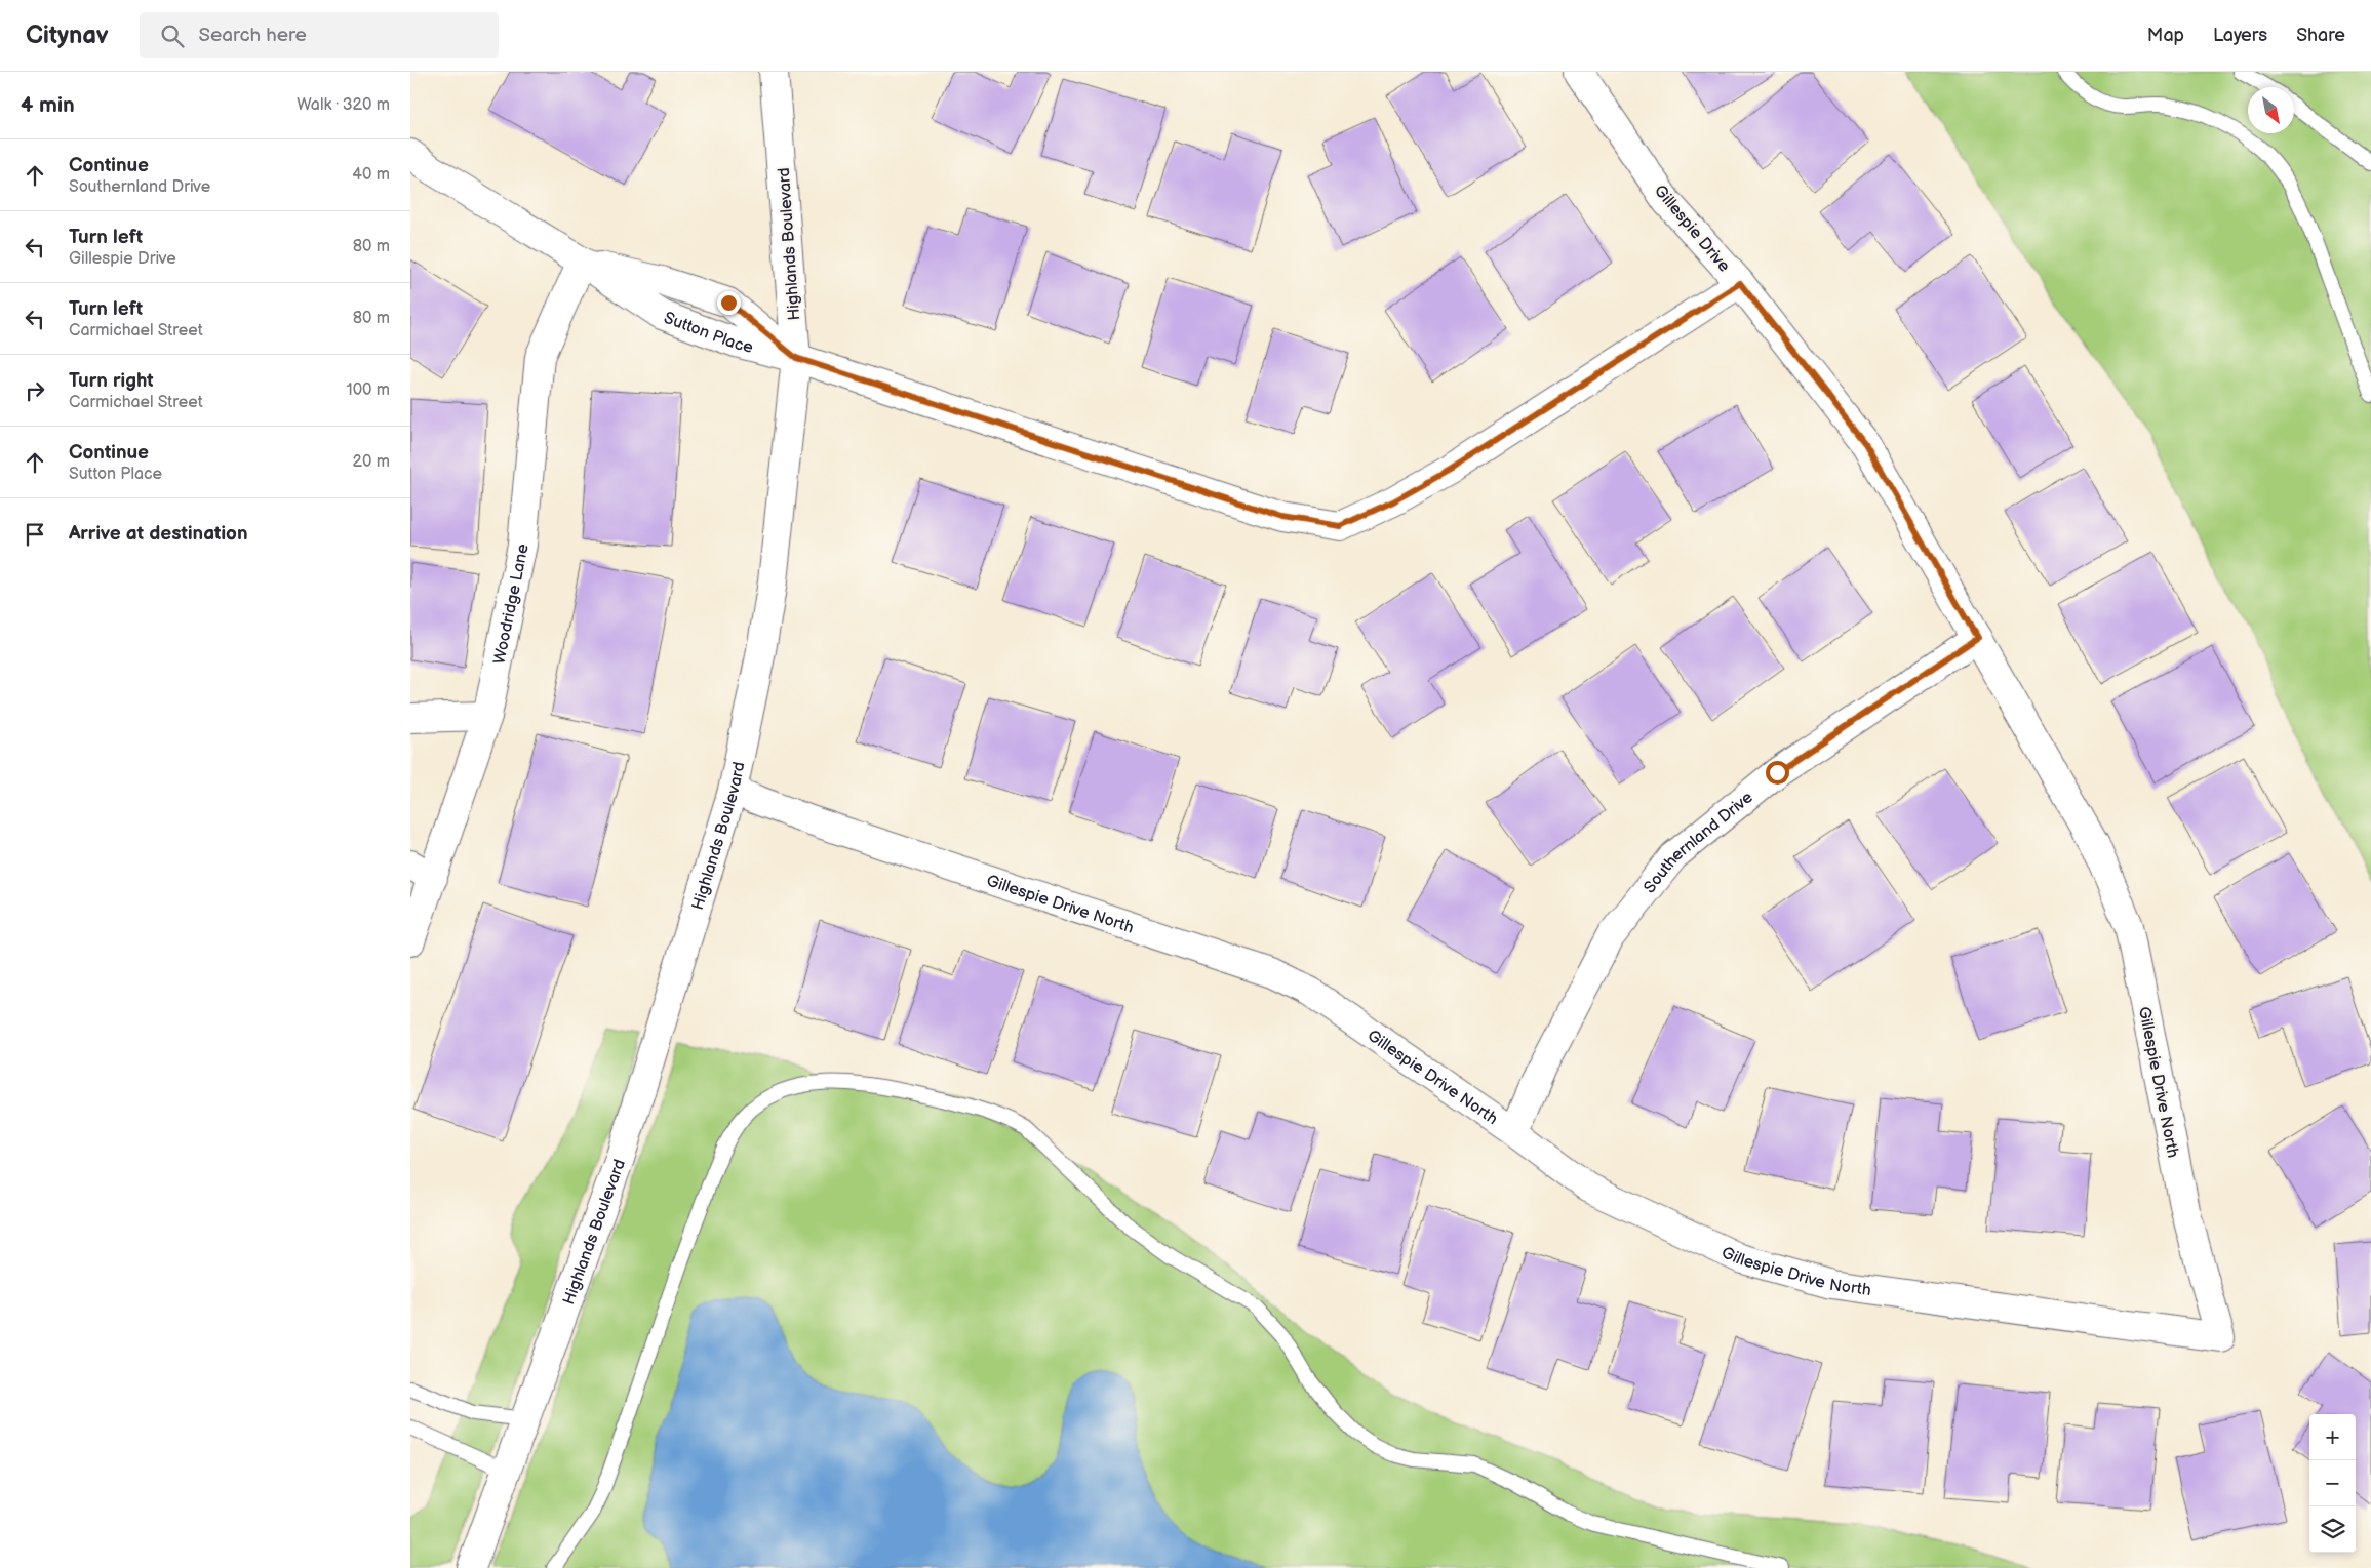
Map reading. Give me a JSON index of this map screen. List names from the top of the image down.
{
  "streets": {
    "street": [
      "Gillespie Drive",
      "Highlands Boulevard",
      "Sutton Place",
      "Woodridge Lane",
      "Southernland Drive",
      "Gillespie Drive North"
    ]
  },
  "crossings": [
    ["Gillespie Drive", "Sutton Place"],
    ["Gillespie Drive", "Southernland Drive"],
    ["Gillespie Drive", "Gillespie Drive North"],
    ["Highlands Boulevard", "Sutton Place"],
    ["Highlands Boulevard", "Gillespie Drive North"],
    ["Sutton Place", "Woodridge Lane"],
    ["Southernland Drive", "Gillespie Drive North"]
  ],
  "north": "bottom right",
  "page": {
    "header": "Citynav",
    "search": "Search here",
    "nav": ["Map", "Layers", "Share"],
    "heading": ["4 min", "Walk · 320 m"],
    "list": [
      ["Continue", "Southernland Drive", "40 m"],
      ["Turn left", "Gillespie Drive", "80 m"],
      ["Turn left", "Carmichael Street", "80 m"],
      ["Turn right", "Carmichael Street", "100 m"],
      ["Continue", "Sutton Place", "20 m"],
      "Arrive at destination"
    ],
    "map_buttons": ["+", "−"]
  }
}
